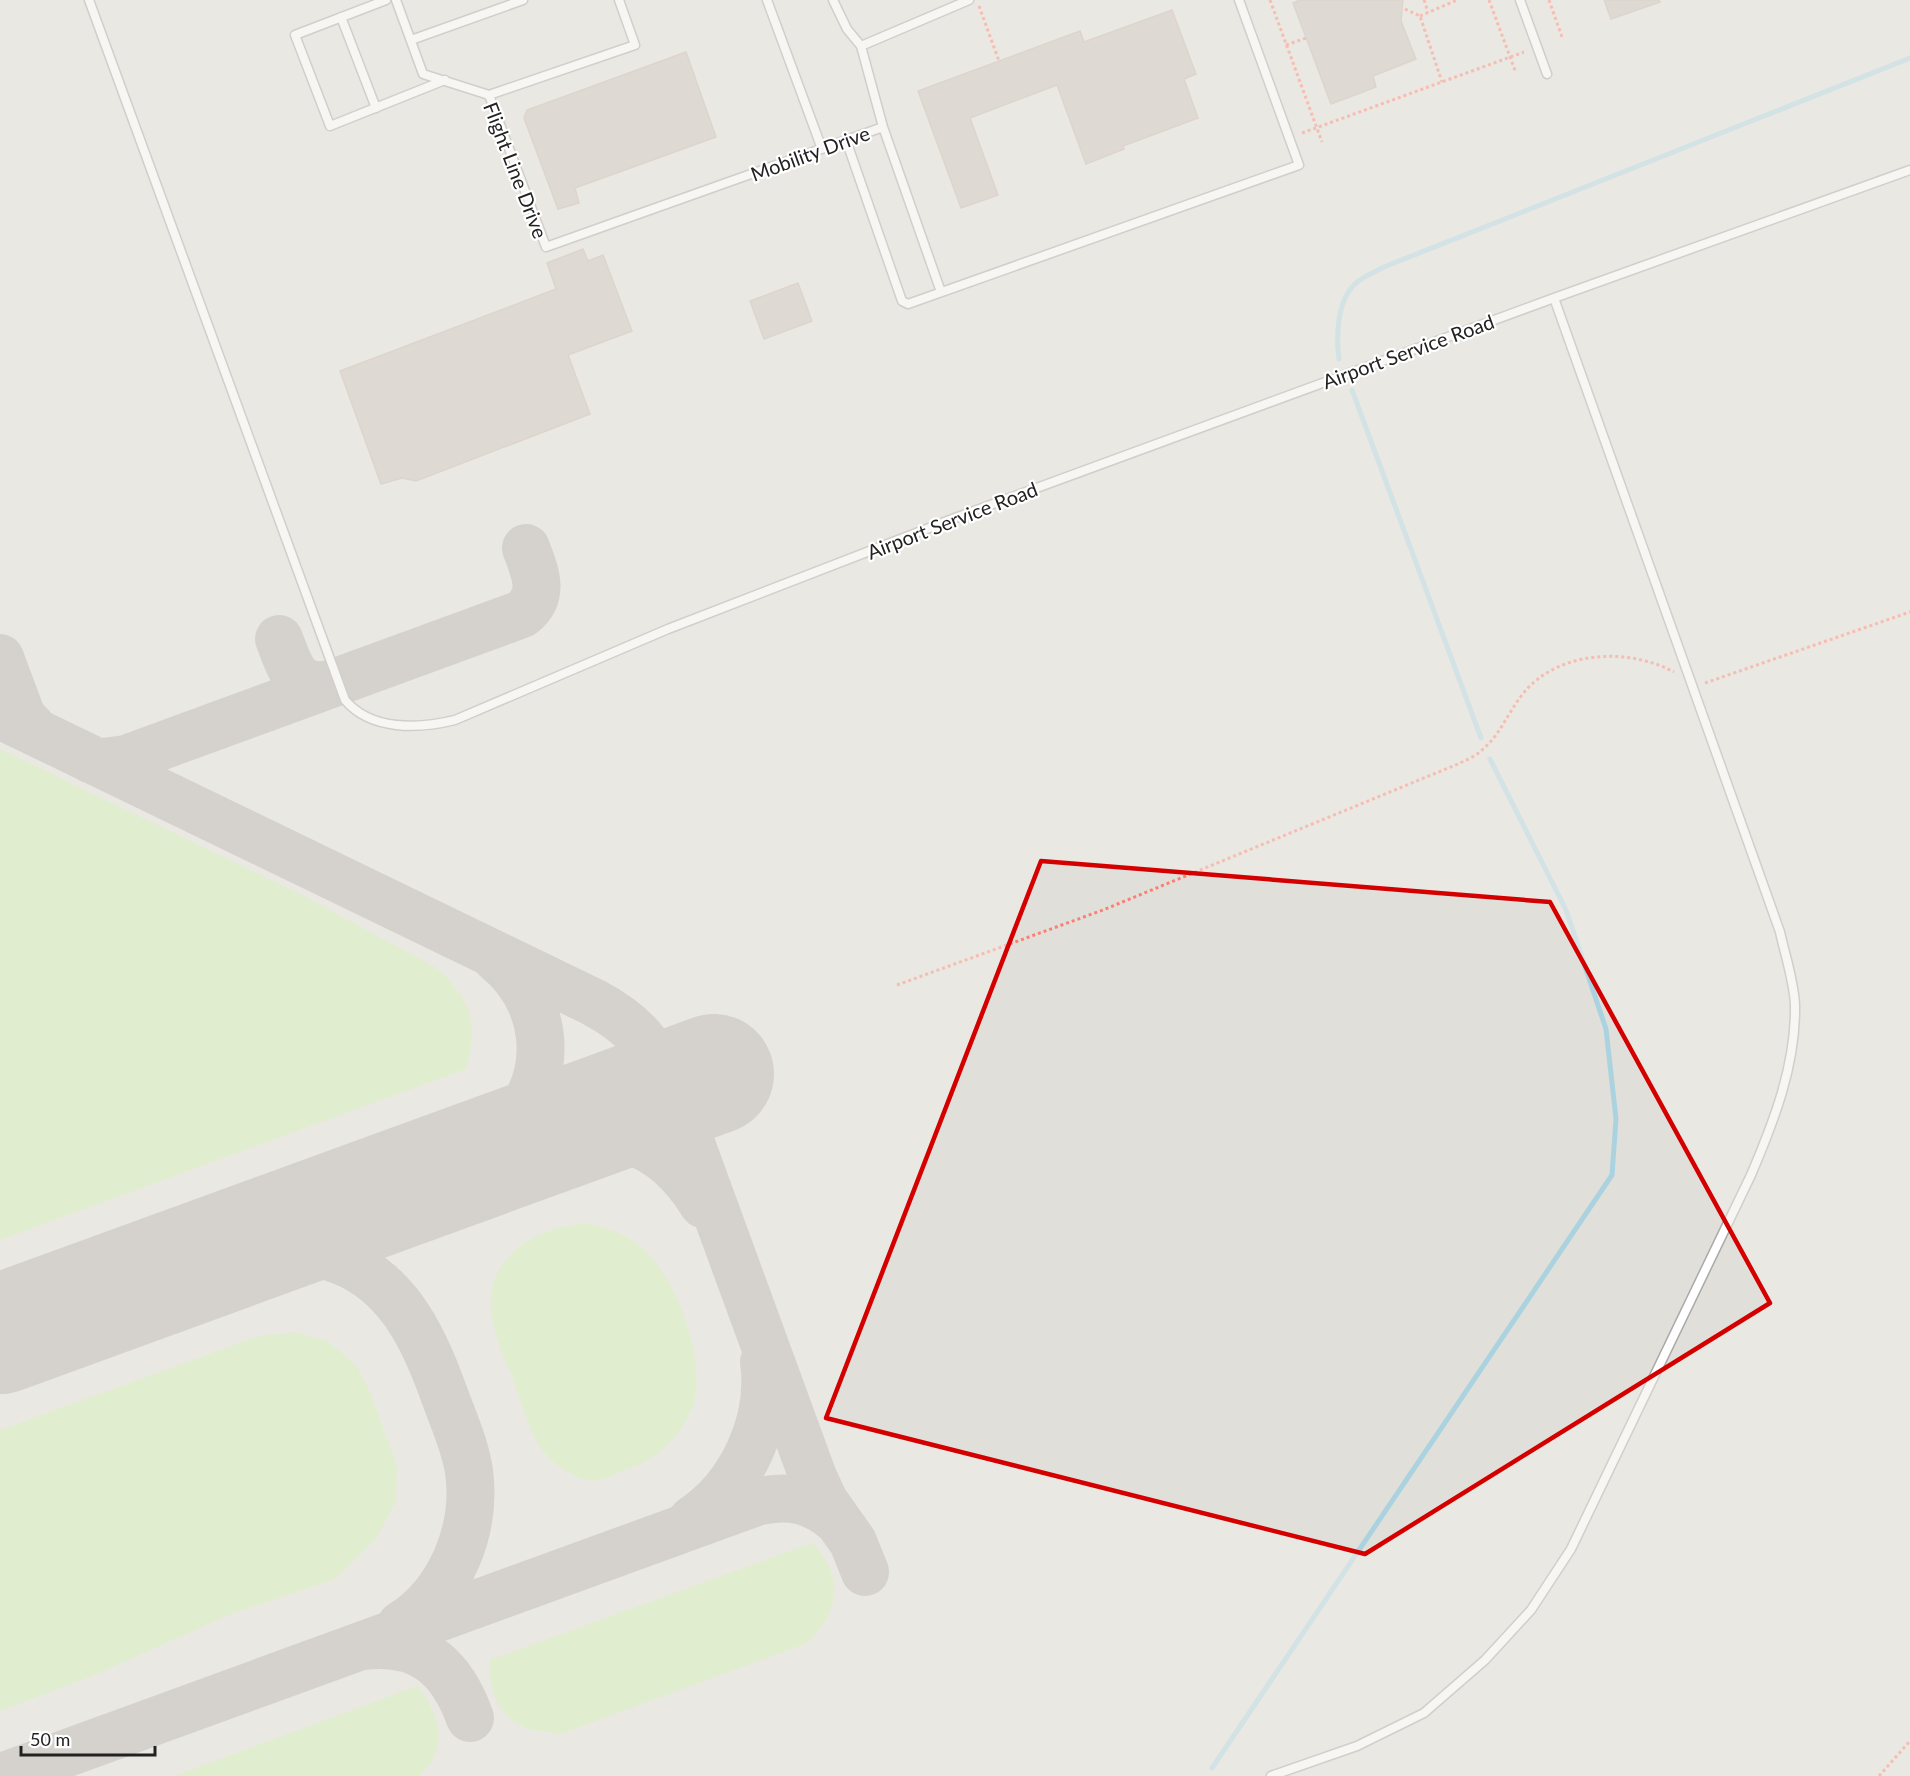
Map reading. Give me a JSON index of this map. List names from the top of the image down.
{
  "streets": {
    "lane": ["Mobility Drive", "Flight Line Drive", "Airport Service Road"]
  },
  "crossings": [
    ["Mobility Drive", "Flight Line Drive"]
  ],
  "scale_bar": "50 m"
}
